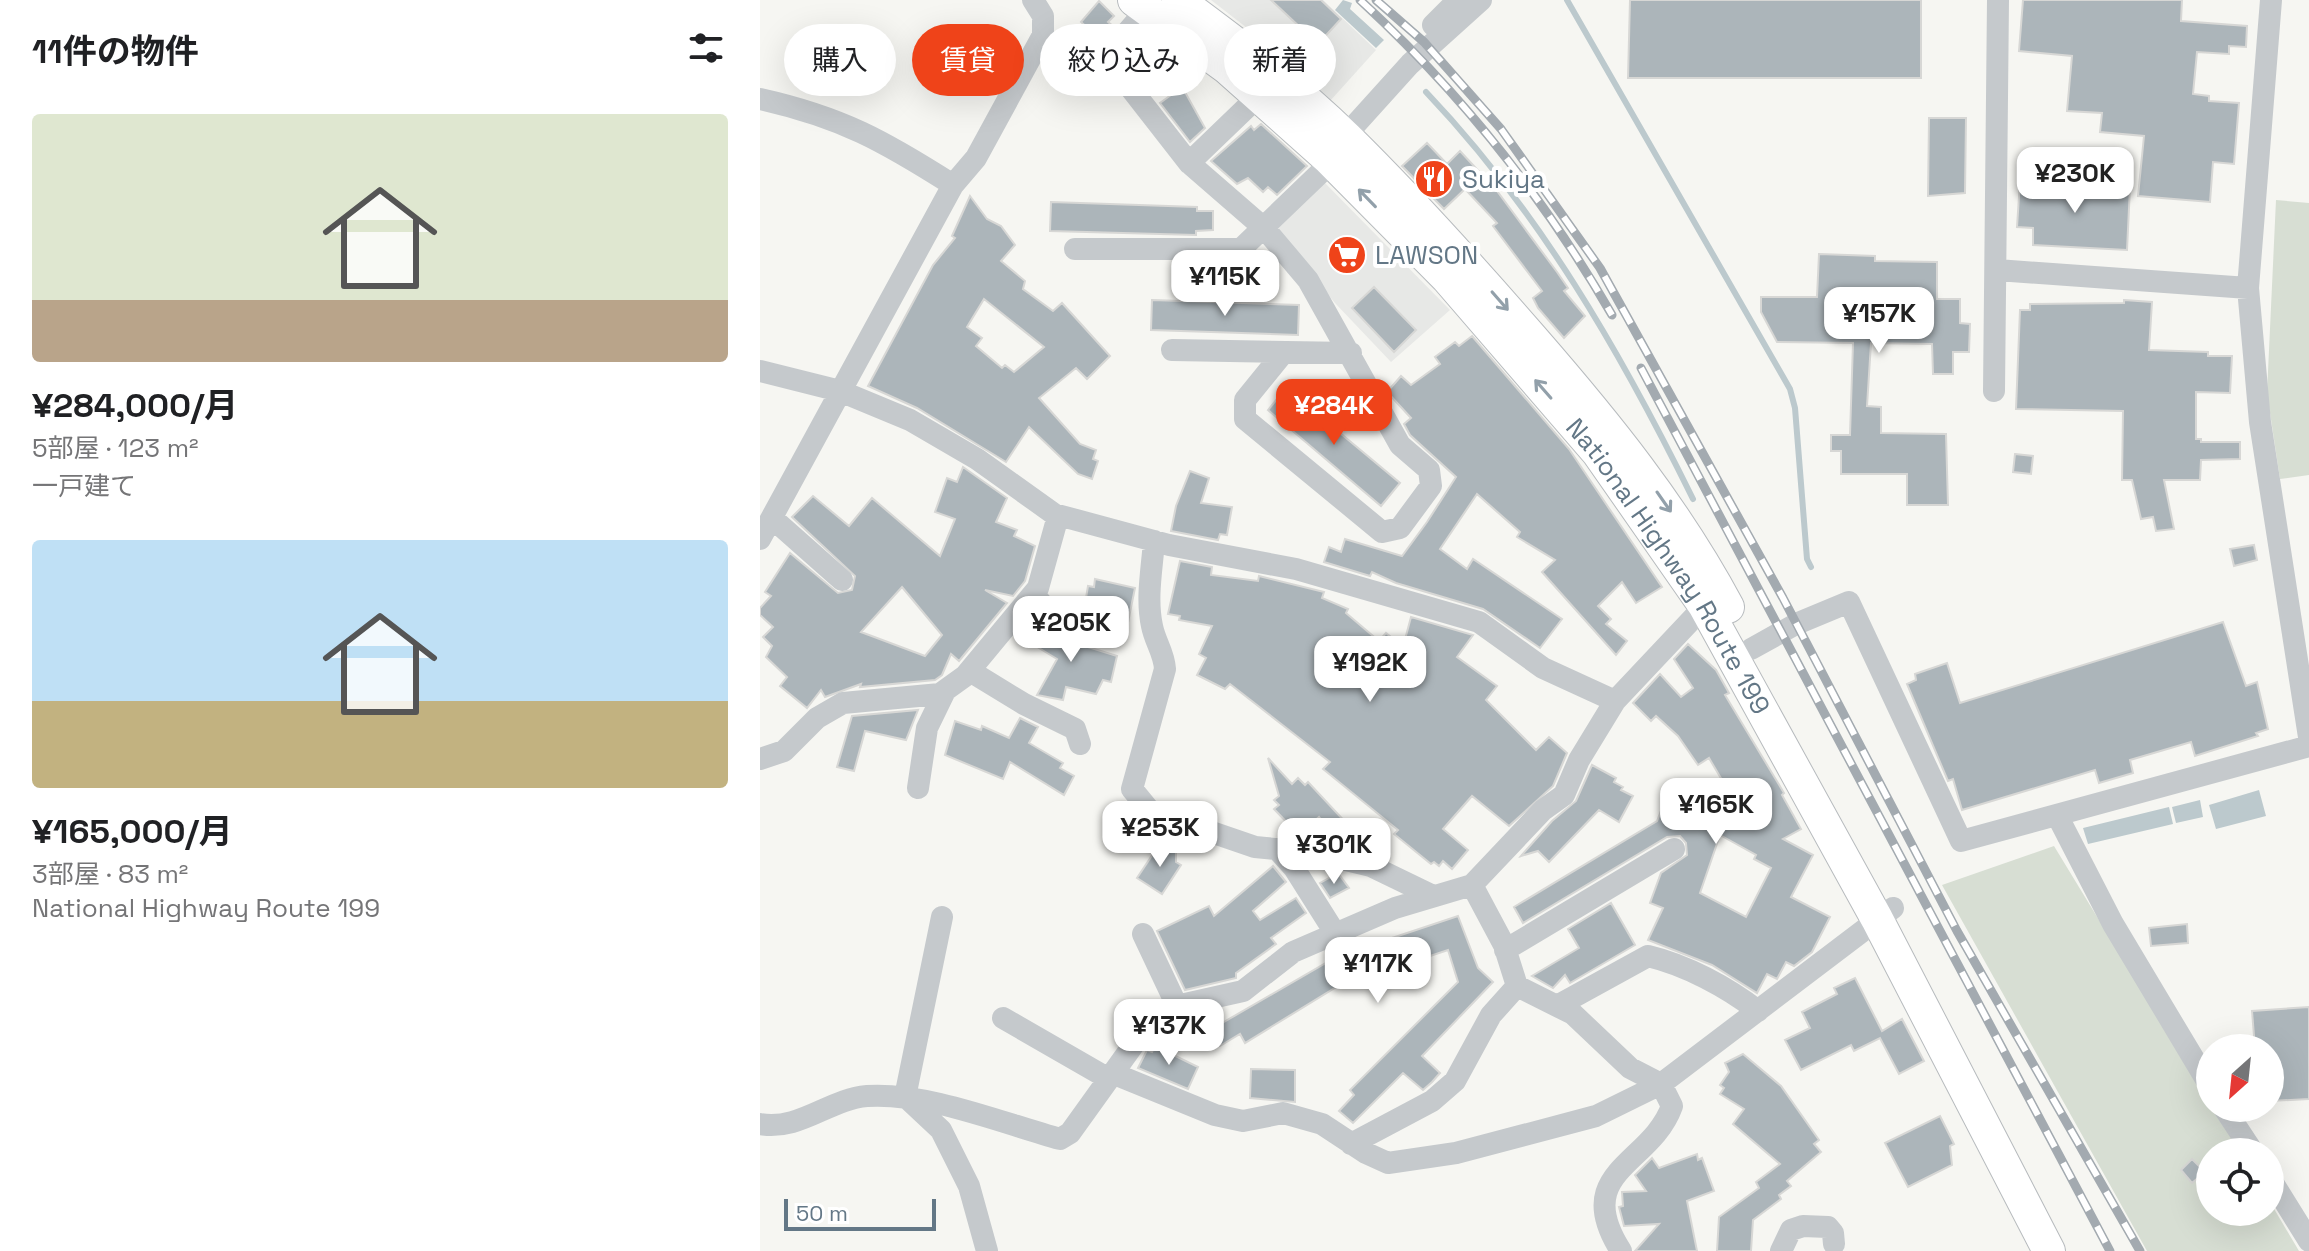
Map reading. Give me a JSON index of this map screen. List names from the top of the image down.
{
  "streets": {
    "highway": ["National Highway Route 199"]
  },
  "places": {
    "restaurant": ["Sukiya"],
    "supermarket": ["LAWSON"]
  },
  "scale_bar": "50 m",
  "north": "bottom left",
  "page": {
    "heading": "11件の物件",
    "chip": [
      "購入",
      "賃貸",
      "絞り込み",
      "新着"
    ],
    "list": [
      {
        "name": "¥284,000/月",
        "note": "5部屋 · 123 m² · 一戸建て"
      },
      {
        "name": "¥165,000/月",
        "note": "3部屋 · 83 m² · National Highway Route 199"
      }
    ],
    "price": [
      "¥230K",
      "¥115K",
      "¥157K",
      "¥284K",
      "¥205K",
      "¥192K",
      "¥165K",
      "¥253K",
      "¥301K",
      "¥117K",
      "¥137K"
    ],
    "scale": "50 m"
  }
}
